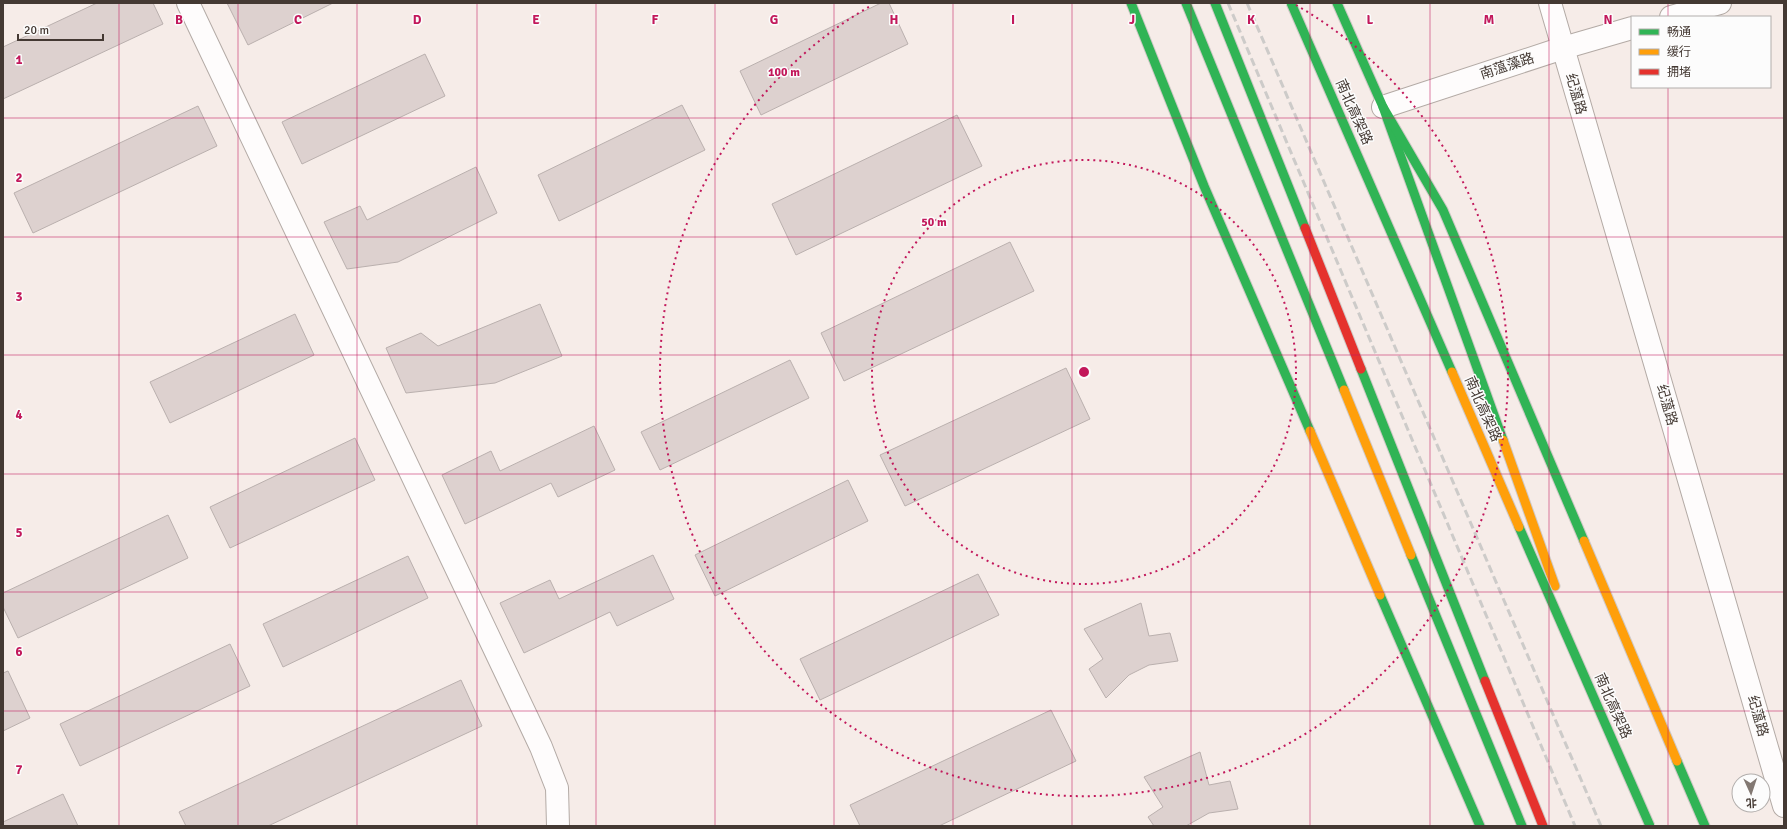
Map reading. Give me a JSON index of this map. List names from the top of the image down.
{
  "streets": {
    "main road": ["南北高架路"],
    "street": ["南蕰藻路", "纪蕰路"]
  },
  "crossings": [
    ["南蕰藻路", "纪蕰路"]
  ],
  "legend": ["畅通", "缓行", "拥堵"],
  "scale_bar": "20 m",
  "north": "bottom",
  "grid": {
    "columns": [
      "B",
      "C",
      "D",
      "E",
      "F",
      "G",
      "H",
      "I",
      "J",
      "K",
      "L",
      "M",
      "N"
    ],
    "rows": [
      "1",
      "2",
      "3",
      "4",
      "5",
      "6",
      "7"
    ]
  },
  "rings": ["100 m", "50 m"]
}
